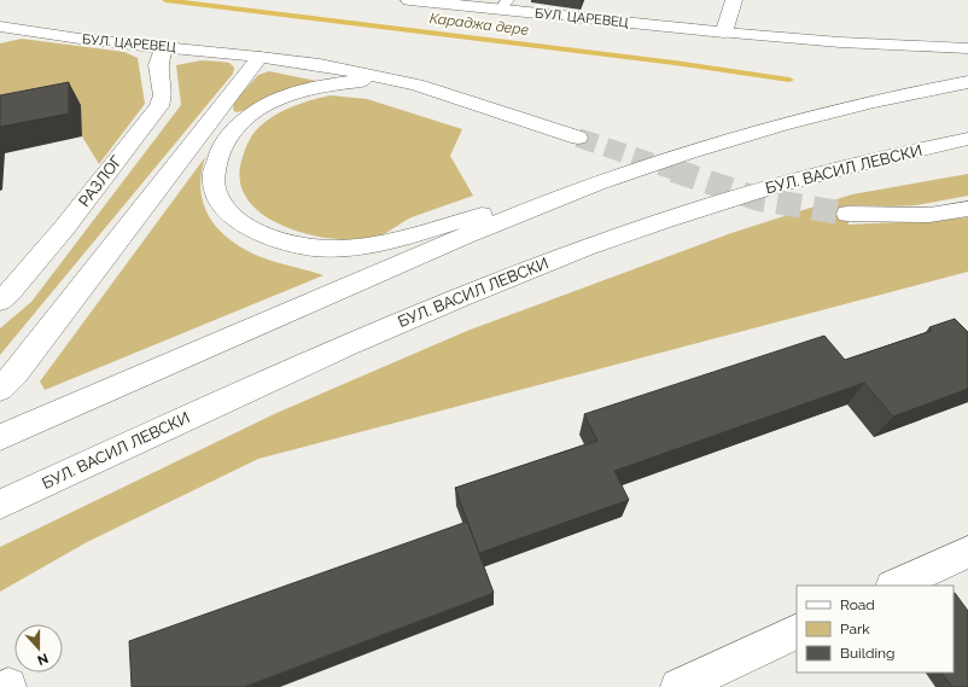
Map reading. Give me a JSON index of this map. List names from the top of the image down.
{
  "streets": {
    "main road": ["БУЛ. ЦАРЕВЕЦ", "БУЛ. ВАСИЛ ЛЕВСКИ", "РАЗЛОГ"]
  },
  "crossings": [
    ["БУЛ. ЦАРЕВЕЦ", "РАЗЛОГ"]
  ],
  "water": ["Караджа дере"],
  "legend": ["Road", "Park", "Building"],
  "north": "bottom"
}
